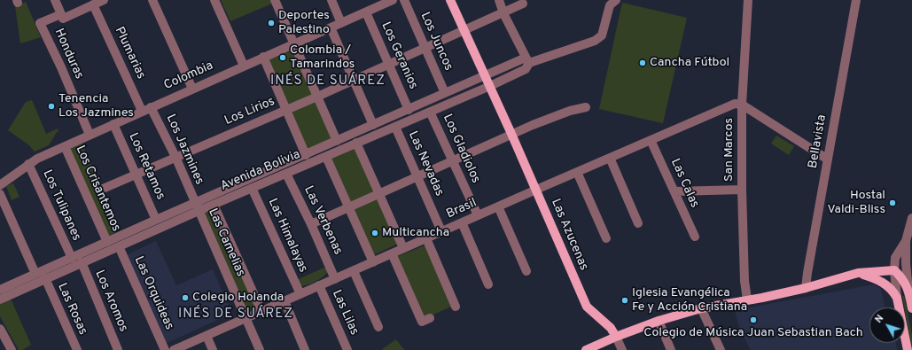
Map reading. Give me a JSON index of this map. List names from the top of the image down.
{
  "streets": {
    "main road": ["Las Azucenas"],
    "street": [
      "Los Juncos",
      "Plumarias",
      "Honduras",
      "Los Geranios",
      "Colombia",
      "Los Lirios",
      "Bellavista",
      "Los Gladiolos",
      "Los Jazmines",
      "San Marcos",
      "Las Nevadas",
      "Los Retamos",
      "Avenida Bolivia",
      "Las Calas",
      "Los Crisantemos",
      "Los Tulipanes",
      "Brasil",
      "Las Verbenas",
      "Las Himalayas",
      "Las Camelias",
      "Las Orquideas",
      "Los Aromos",
      "Las Rosas",
      "Las Lilas"
    ]
  },
  "crossings": [
    ["Los Juncos", "Los Lirios"],
    ["Los Juncos", "Avenida Bolivia"],
    ["Plumarias", "Colombia"],
    ["Honduras", "Colombia"],
    ["Los Geranios", "Colombia"],
    ["Los Geranios", "Los Lirios"],
    ["Los Geranios", "Avenida Bolivia"],
    ["Colombia", "Los Jazmines"],
    ["Colombia", "Los Retamos"],
    ["Colombia", "Los Crisantemos"],
    ["Colombia", "Los Tulipanes"],
    ["Los Lirios", "Los Jazmines"],
    ["Los Lirios", "Los Retamos"],
    ["Los Lirios", "Las Azucenas"],
    ["Los Gladiolos", "Avenida Bolivia"],
    ["Los Gladiolos", "Brasil"],
    ["Los Jazmines", "Avenida Bolivia"],
    ["Los Jazmines", "Las Camelias"],
    ["San Marcos", "Brasil"],
    ["Las Nevadas", "Avenida Bolivia"],
    ["Las Nevadas", "Brasil"],
    ["Los Retamos", "Avenida Bolivia"],
    ["Avenida Bolivia", "Los Crisantemos"],
    ["Avenida Bolivia", "Los Tulipanes"],
    ["Avenida Bolivia", "Las Verbenas"],
    ["Avenida Bolivia", "Las Azucenas"],
    ["Avenida Bolivia", "Las Himalayas"],
    ["Avenida Bolivia", "Las Camelias"],
    ["Avenida Bolivia", "Las Orquideas"],
    ["Avenida Bolivia", "Los Aromos"],
    ["Avenida Bolivia", "Las Rosas"],
    ["Las Calas", "Brasil"],
    ["Brasil", "Las Verbenas"],
    ["Brasil", "Las Azucenas"],
    ["Brasil", "Las Himalayas"],
    ["Brasil", "Las Camelias"],
    ["Brasil", "Las Lilas"]
  ],
  "districts": ["INÉS DE SUÁREZ", "INÉS DE SUÁREZ"],
  "places": [
    "Deportes Palestino",
    "Colombia / Tamarindos",
    "Cancha Fútbol",
    "Tenencia Los Jazmines",
    "Hostal Valdi-Bliss",
    "Multicancha",
    "Colegio Holanda",
    "Iglesia Evangélica Fe y Acción Cristiana",
    "Colegio de Música Juan Sebastian Bach"
  ],
  "north": "top left"
}
